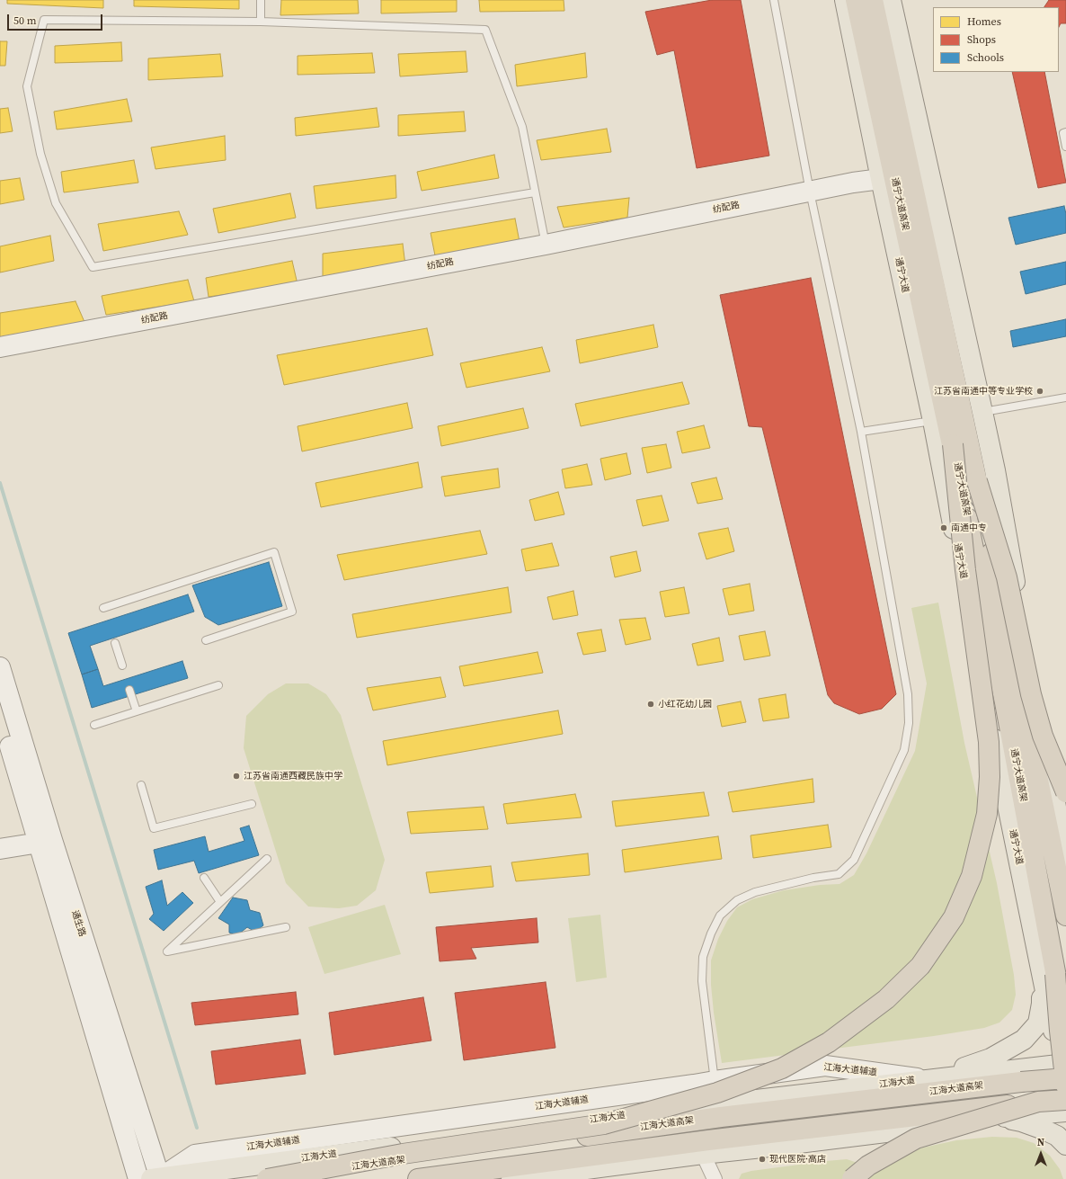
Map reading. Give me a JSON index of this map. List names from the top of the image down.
{
  "streets": {
    "highway": ["通宁大道高架", "江海大道高架"],
    "main road": ["通宁大道", "江海大道"],
    "street": ["纺配路", "通生路", "江海大道辅道"]
  },
  "crossings": [
    ["通宁大道高架", "通宁大道"],
    ["纺配路", "通宁大道"],
    ["通宁大道", "江海大道"],
    ["通宁大道", "江海大道高架"],
    ["通生路", "江海大道辅道"],
    ["通生路", "江海大道"],
    ["江海大道辅道", "江海大道"],
    ["江海大道", "江海大道高架"]
  ],
  "places": [
    "江苏省南通中等专业学校",
    "南通中专",
    "小红花幼儿园",
    "江苏省南通西藏民族中学",
    "现代医院·高店"
  ],
  "legend": ["Homes", "Shops", "Schools"],
  "scale_bar": "50 m",
  "north": "top"
}
